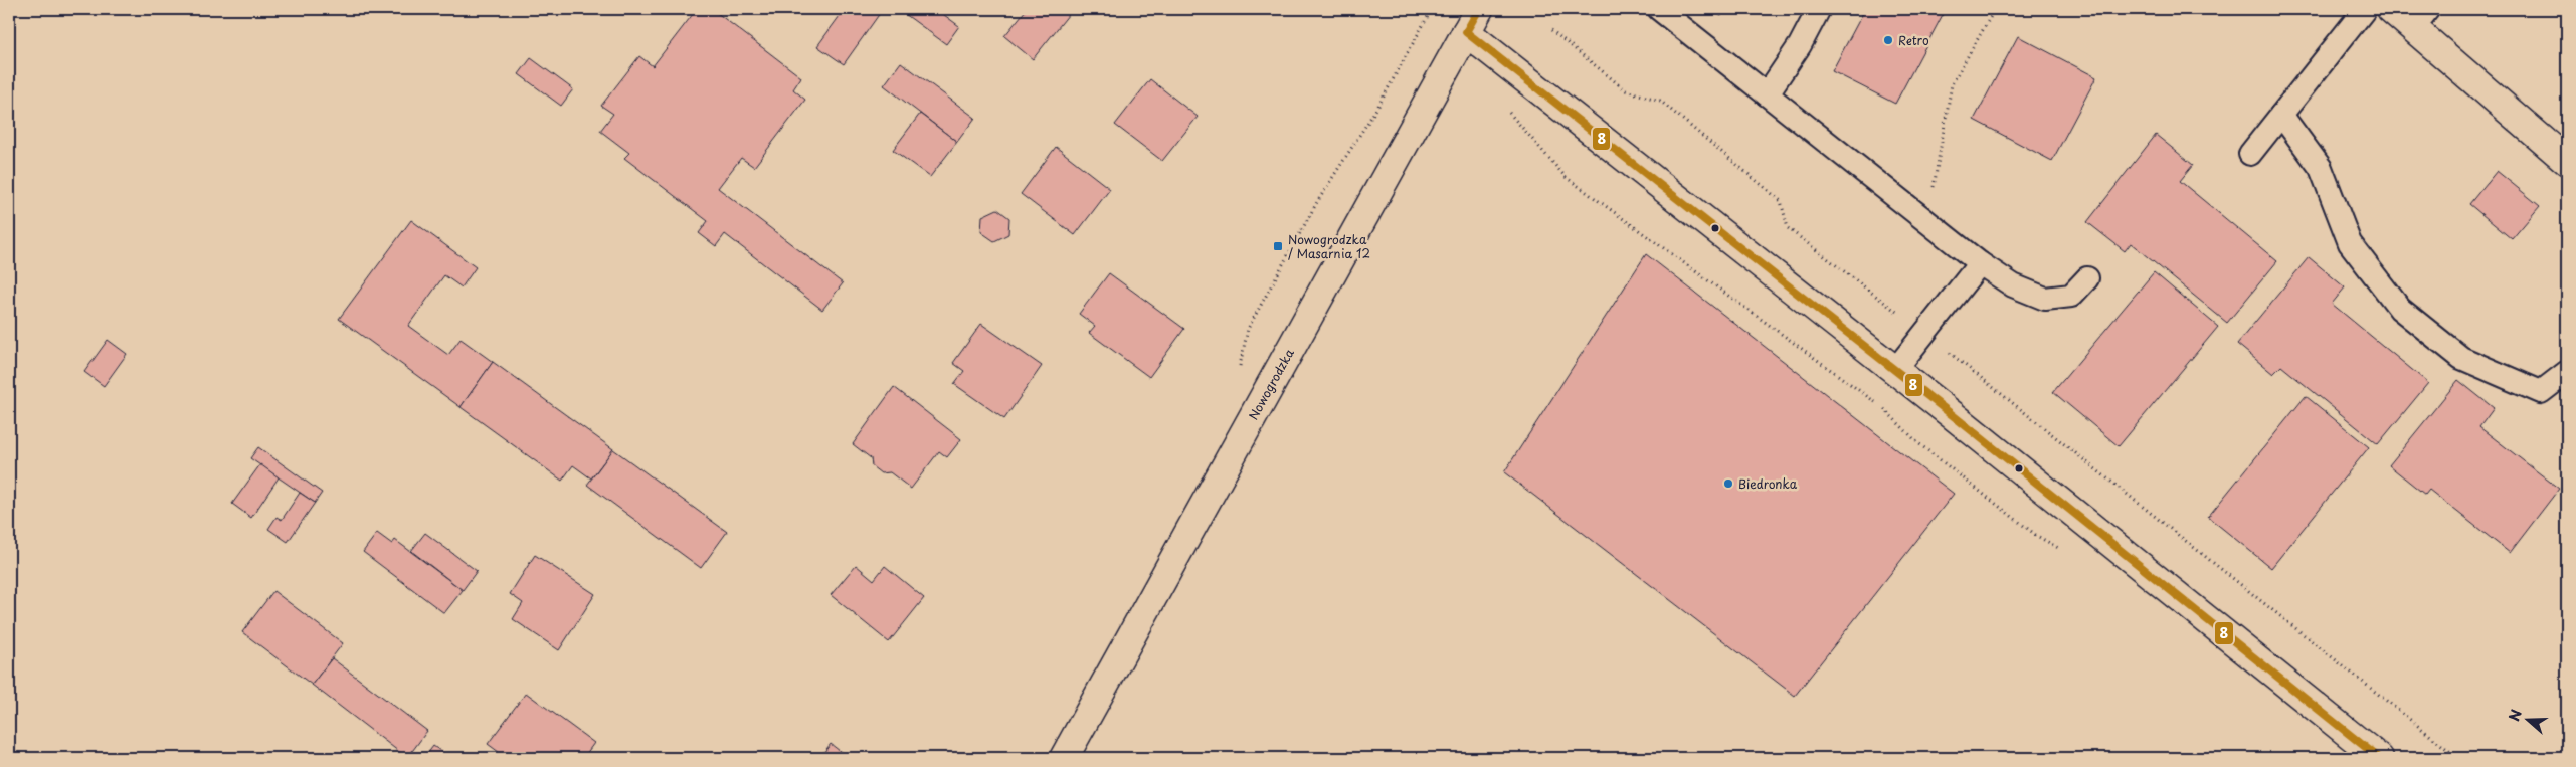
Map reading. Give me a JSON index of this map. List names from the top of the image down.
{
  "streets": {
    "street": ["Nowogrodzka"]
  },
  "places": {
    "other": ["Retro", "Biedronka"],
    "transit": ["Nowogrodzka / Masarnia 12"]
  },
  "lines": ["transit line 8"],
  "north": "left"
}
